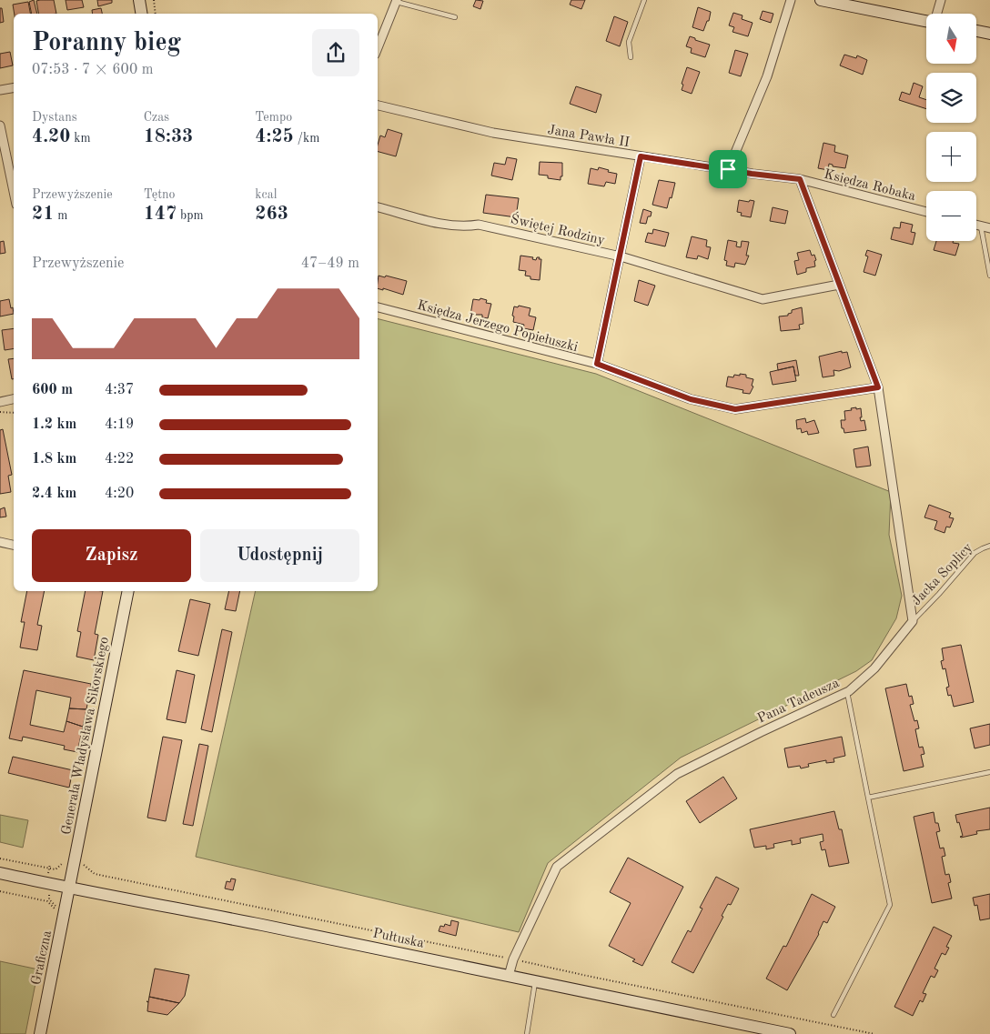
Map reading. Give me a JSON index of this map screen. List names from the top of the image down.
{
  "streets": {
    "main road": ["Generała Władysława Sikorskiego", "Pułtuska", "Graficzna"],
    "street": [
      "Jana Pawła II",
      "Księdza Robaka",
      "Świętej Rodziny",
      "Księdza Jerzego Popiełuszki",
      "Pana Tadeusza"
    ],
    "lane": ["Jacka Soplicy"]
  },
  "crossings": [
    ["Jana Pawła II", "Księdza Robaka"],
    ["Jacka Soplicy", "Pana Tadeusza"],
    ["Pana Tadeusza", "Pułtuska"],
    ["Generała Władysława Sikorskiego", "Pułtuska"],
    ["Generała Władysława Sikorskiego", "Graficzna"],
    ["Pułtuska", "Graficzna"]
  ],
  "north": "bottom",
  "page": {
    "map_buttons": ["+", "−"],
    "heading": ["Poranny bieg", "07:53 · 7 × 600 m"],
    "stats": [
      ["Dystans", "4.20 km"],
      ["Czas", "18:33"],
      ["Tempo", "4:25 /km"],
      ["Przewyższenie", "21 m"],
      ["Tętno", "147 bpm"],
      ["kcal", "263"]
    ],
    "chart": ["Przewyższenie", "47–49 m"],
    "list": [
      {
        "name": "600 m",
        "note": "4:37"
      },
      {
        "name": "1.2 km",
        "note": "4:19"
      },
      {
        "name": "1.8 km",
        "note": "4:22"
      },
      {
        "name": "2.4 km",
        "note": "4:20"
      }
    ],
    "buttons": ["Zapisz", "Udostępnij"]
  }
}
